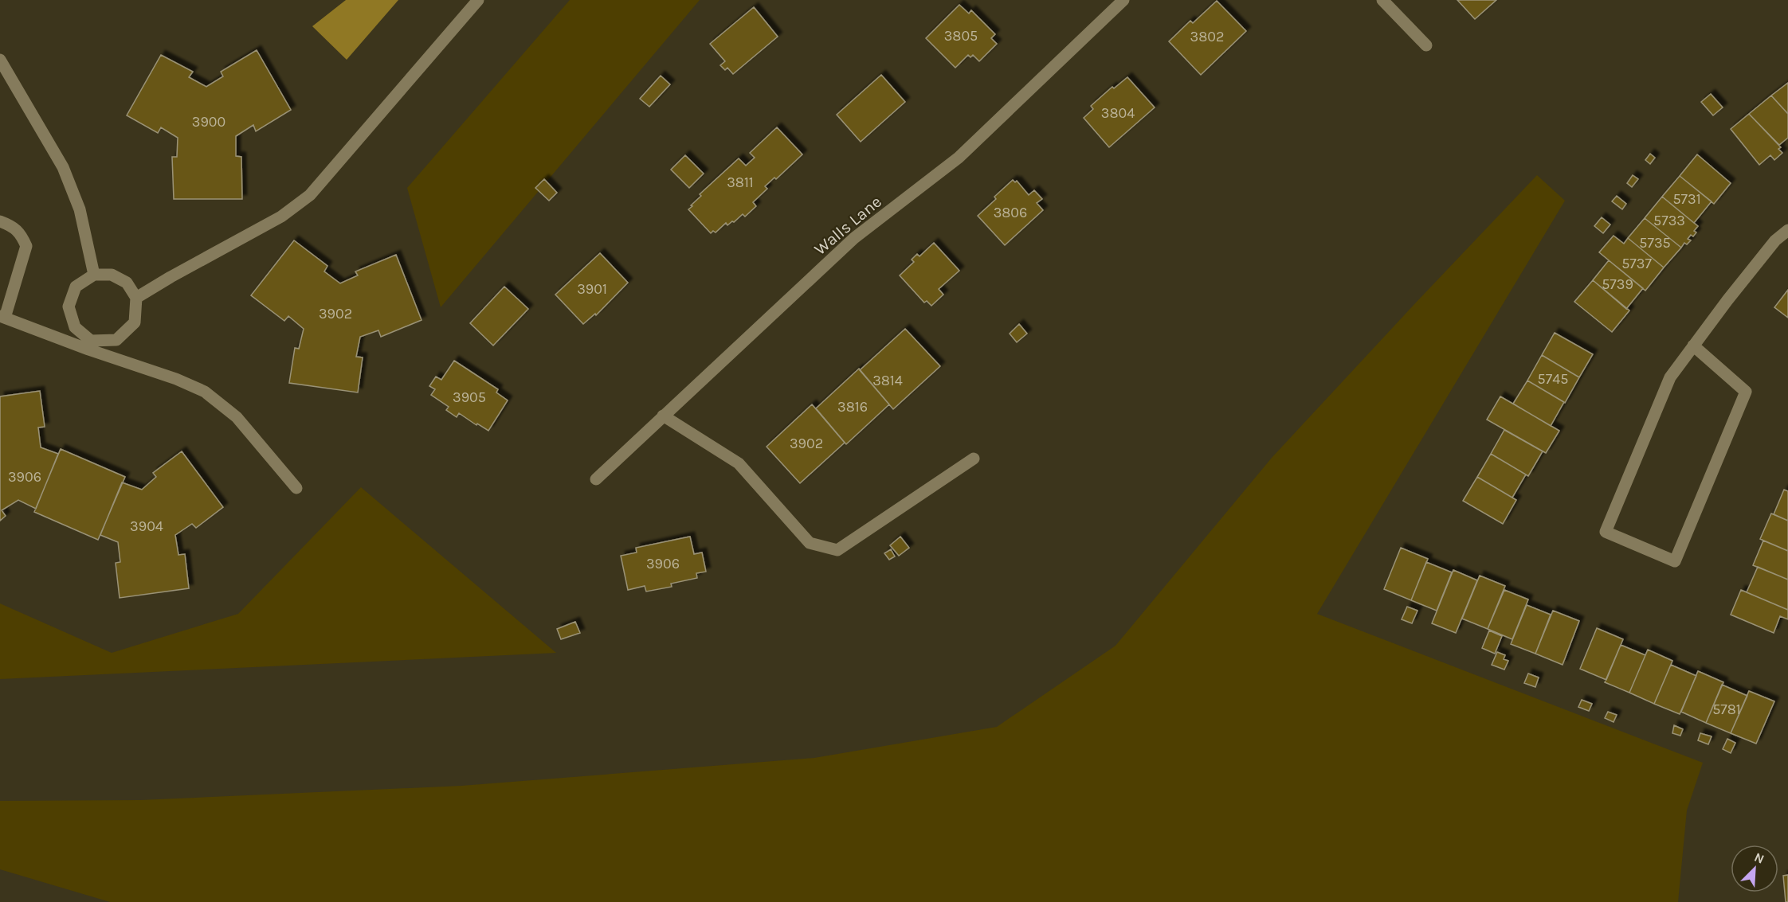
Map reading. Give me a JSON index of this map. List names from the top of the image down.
{
  "streets": {
    "street": ["Walls Lane"]
  },
  "house_numbers": [
    "3805",
    "3802",
    "3804",
    "3900",
    "3811",
    "5731",
    "3806",
    "5733",
    "5735",
    "5737",
    "5739",
    "3901",
    "3902",
    "5745",
    "3814",
    "3905",
    "3816",
    "3902",
    "3906",
    "3904",
    "3906",
    "5781"
  ],
  "north": "top right"
}
